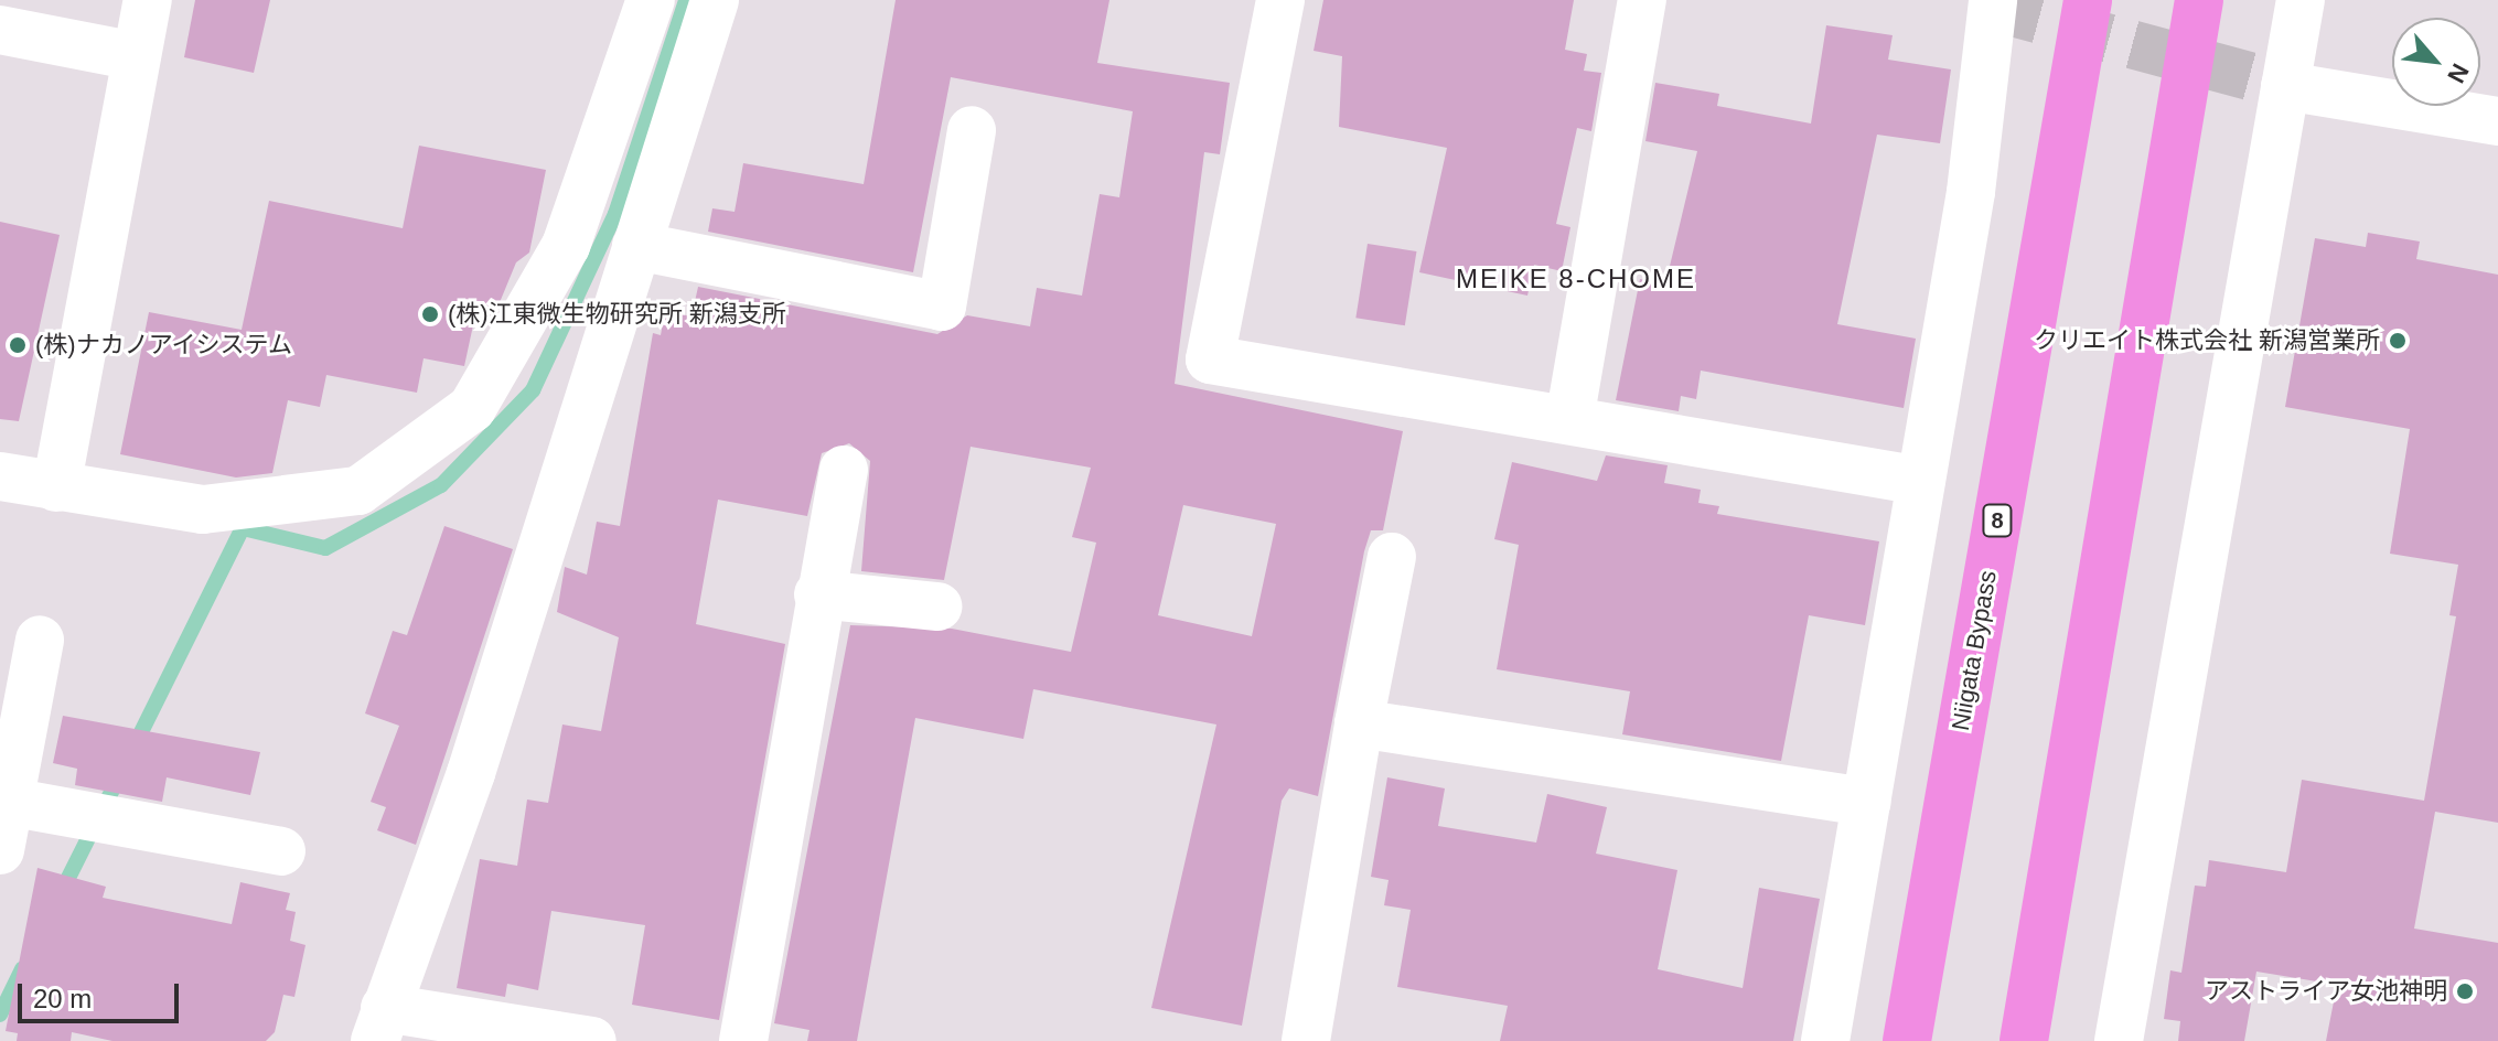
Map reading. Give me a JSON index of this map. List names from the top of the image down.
{
  "streets": {
    "highway": ["8", "Niigata Bypass"]
  },
  "districts": ["MEIKE 8-CHOME"],
  "places": [
    "(株)江東微生物研究所 新潟支所",
    "クリエイト株式会社 新潟営業所",
    "(株)ナカノアイシステム",
    "アストライア女池神明"
  ],
  "scale_bar": "20 m",
  "north": "bottom right"
}
